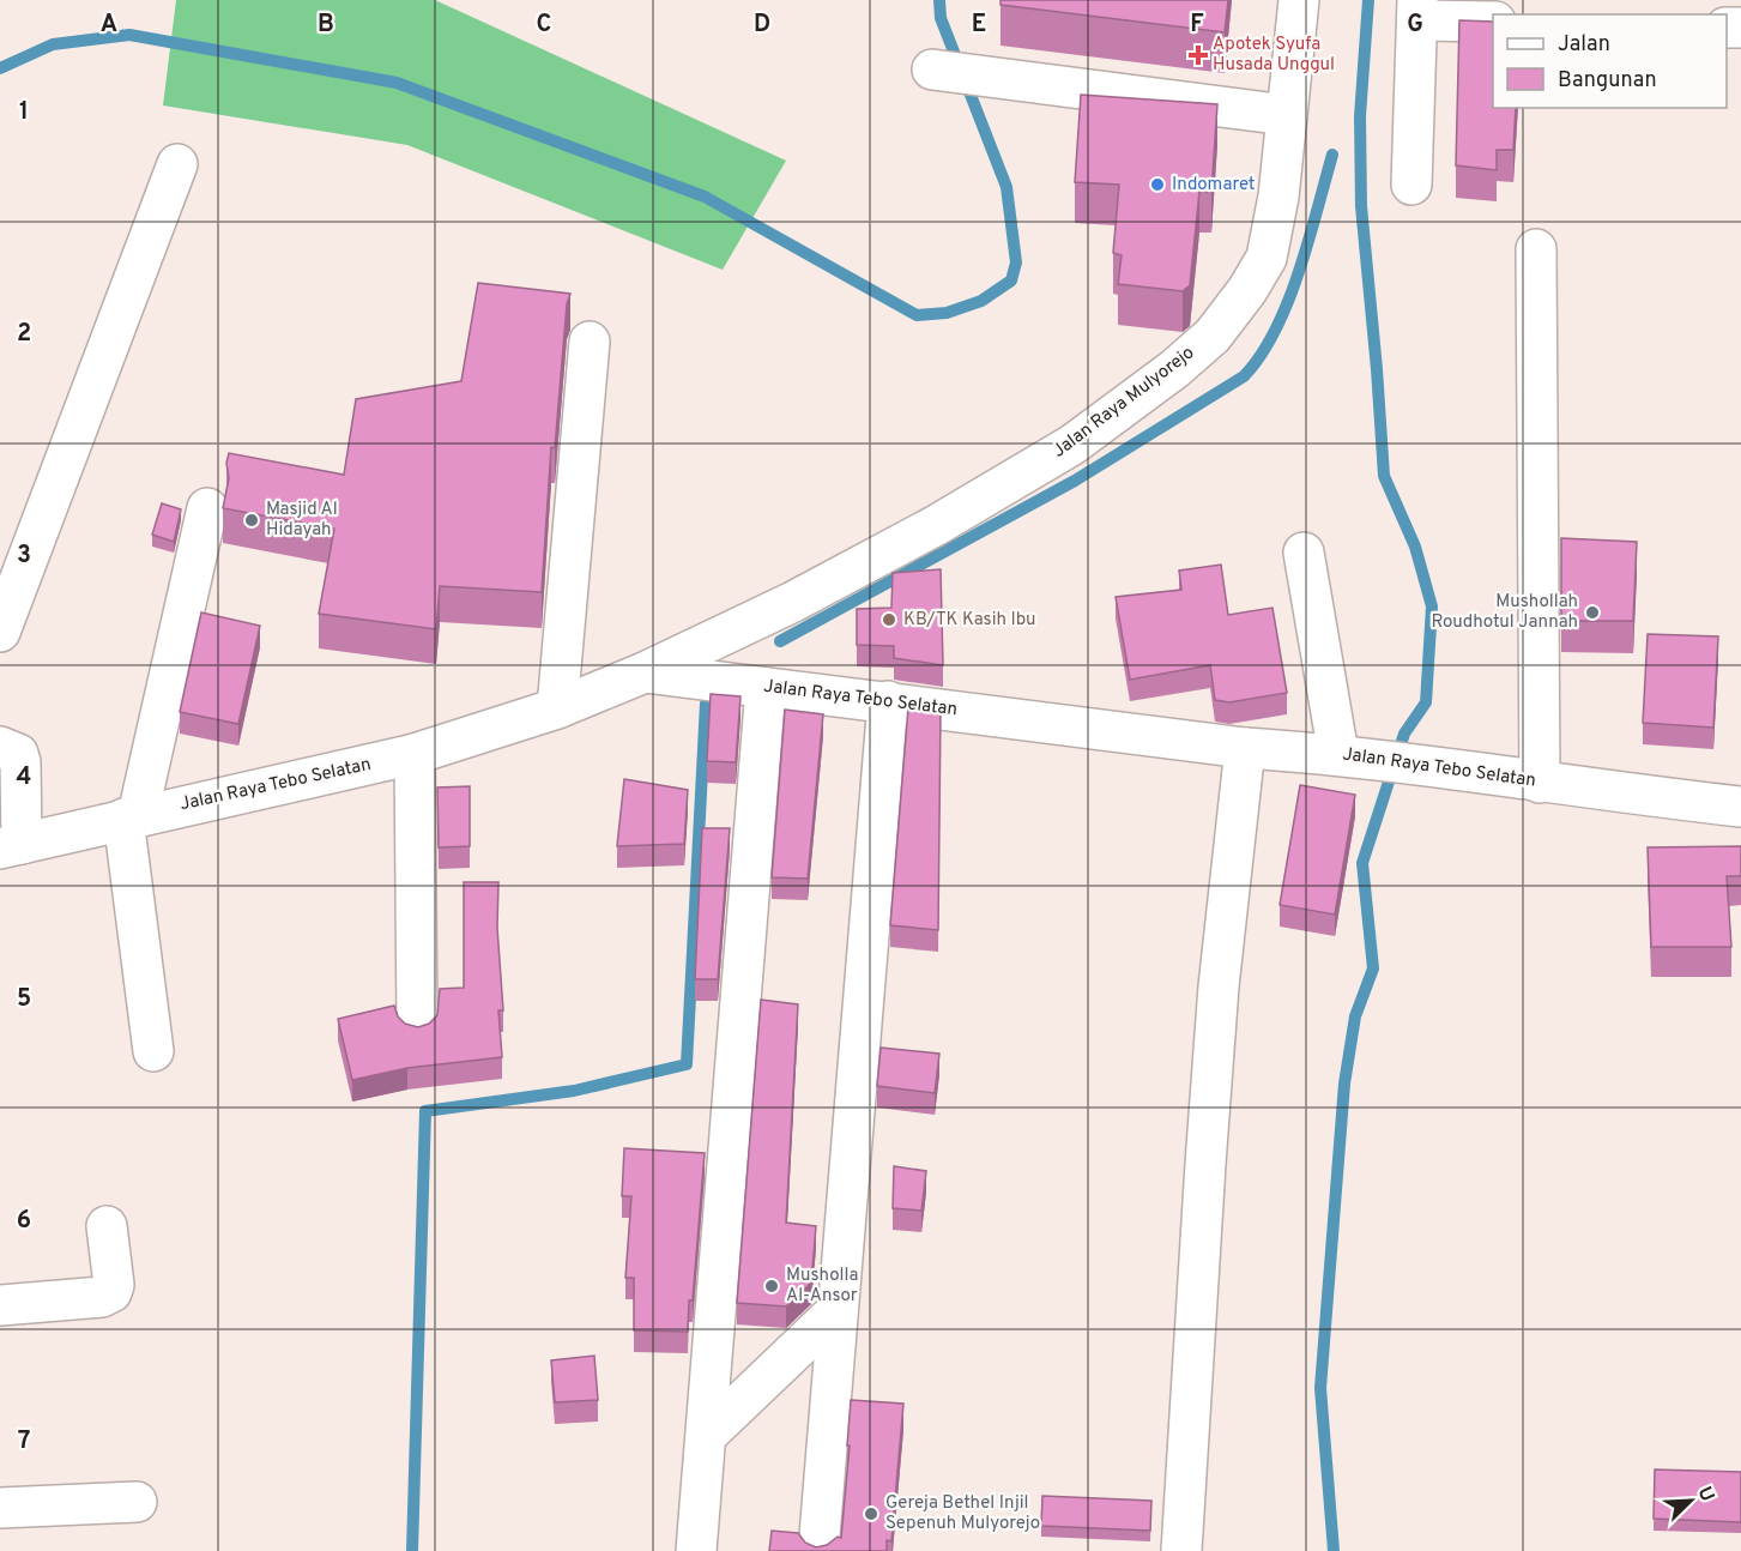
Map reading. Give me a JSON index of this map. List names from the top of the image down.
{
  "streets": {
    "street": ["Jalan Raya Mulyorejo", "Jalan Raya Tebo Selatan"]
  },
  "crossings": [
    ["Jalan Raya Mulyorejo", "Jalan Raya Tebo Selatan"]
  ],
  "places": {
    "health": ["Apotek Syufa Husada Unggul"],
    "other": [
      "Indomaret",
      "Masjid Al Hidayah",
      "Mushollah Roudhotul Jannah",
      "KB/TK Kasih Ibu",
      "Musholla Al-Ansor",
      "Gereja Bethel Injil Sepenuh Mulyorejo"
    ]
  },
  "legend": ["Jalan", "Bangunan"],
  "north": "top right",
  "grid": {
    "columns": [
      "A",
      "B",
      "C",
      "D",
      "E",
      "F",
      "G"
    ],
    "rows": [
      "1",
      "2",
      "3",
      "4",
      "5",
      "6",
      "7"
    ]
  }
}
